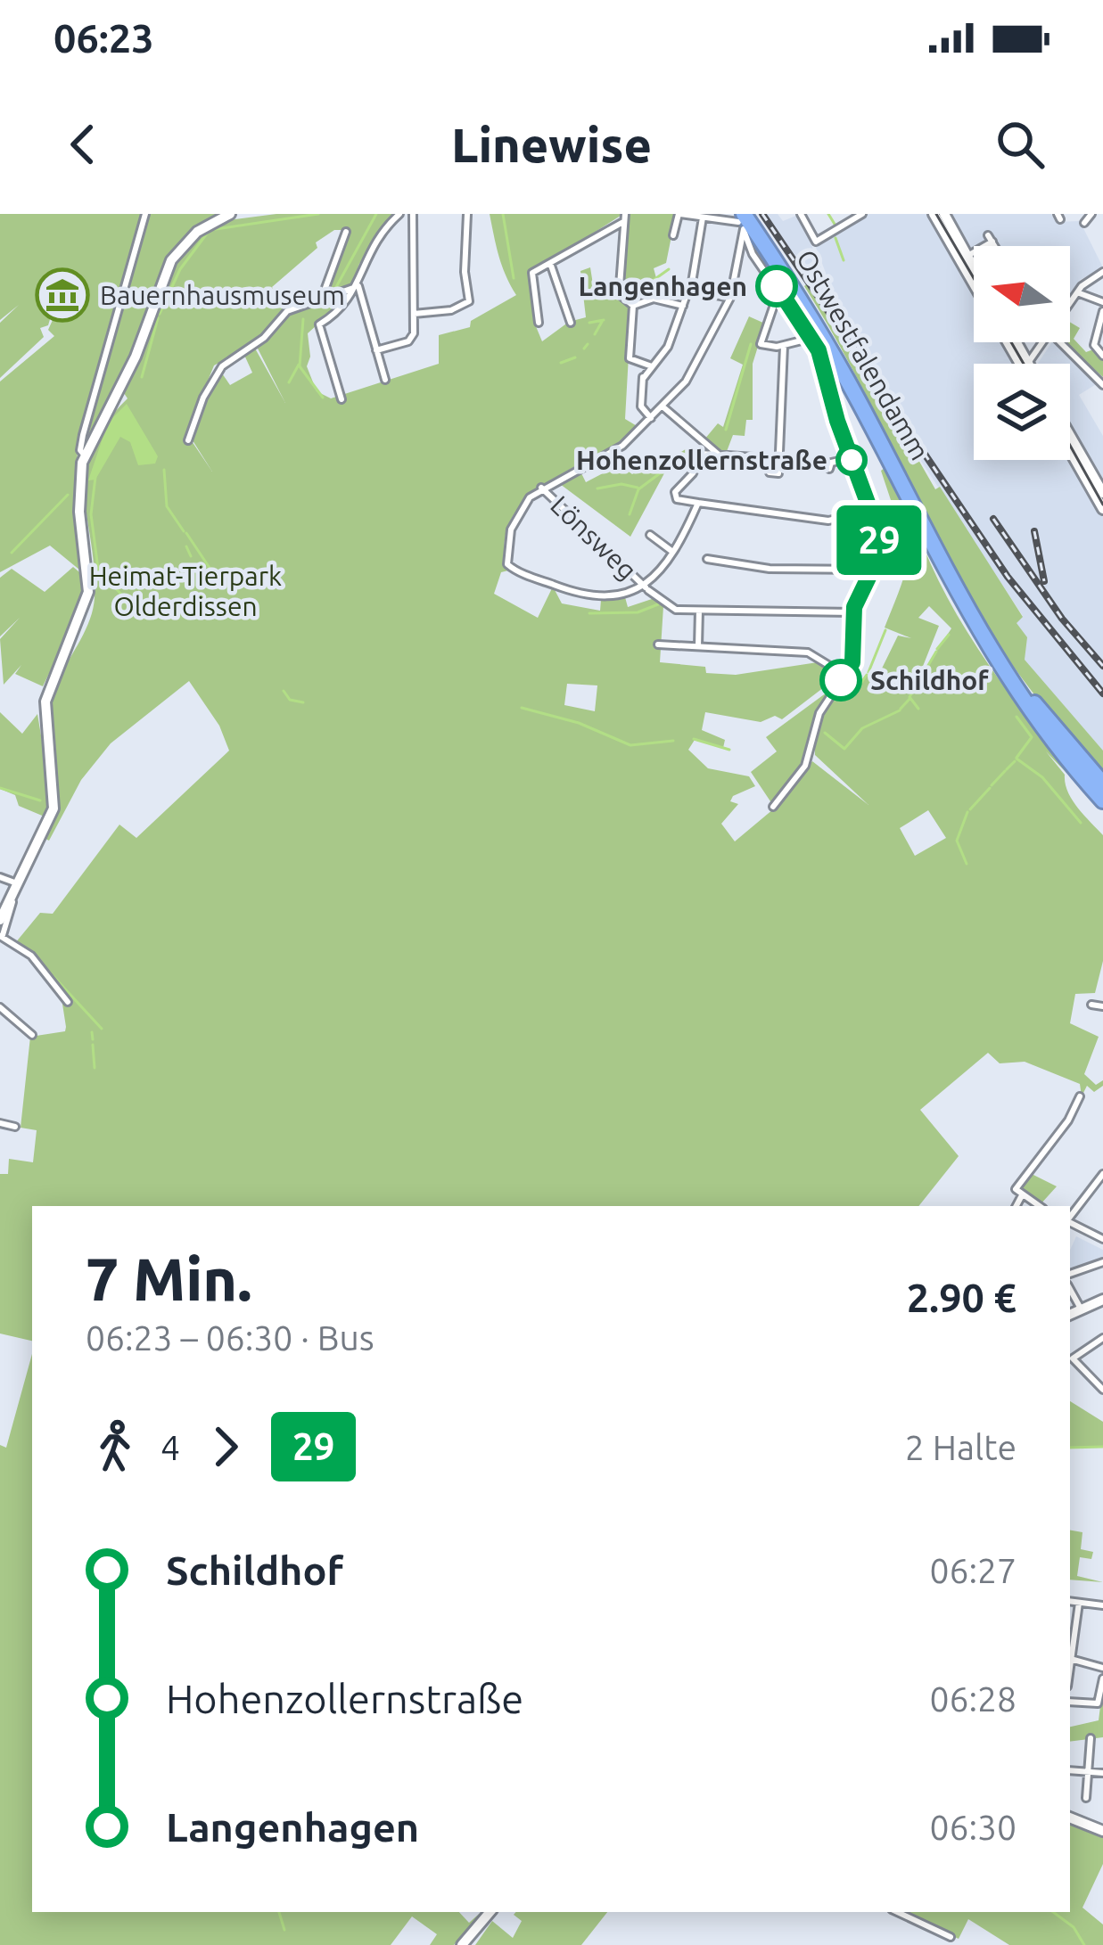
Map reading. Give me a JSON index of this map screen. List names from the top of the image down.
{
  "streets": {
    "highway": ["Ostwestfalendamm"],
    "street": ["Lönsweg"]
  },
  "parks": ["Heimat-Tierpark Olderdissen"],
  "places": {
    "other": ["Langenhagen", "Hohenzollernstraße", "Schildhof"],
    "museum": ["Bauernhausmuseum"]
  },
  "lines": ["bus line 29"],
  "north": "left",
  "page": {
    "status": "06:23",
    "header": "Linewise",
    "on_map": "29",
    "heading": ["7 Min.", "06:23 – 06:30 · Bus", "2.90 €"],
    "legs": ["4", "29", "2 Halte"],
    "list": [
      {
        "name": "Schildhof",
        "value": "06:27"
      },
      {
        "name": "Hohenzollernstraße",
        "value": "06:28"
      },
      {
        "name": "Langenhagen",
        "value": "06:30"
      }
    ]
  }
}
